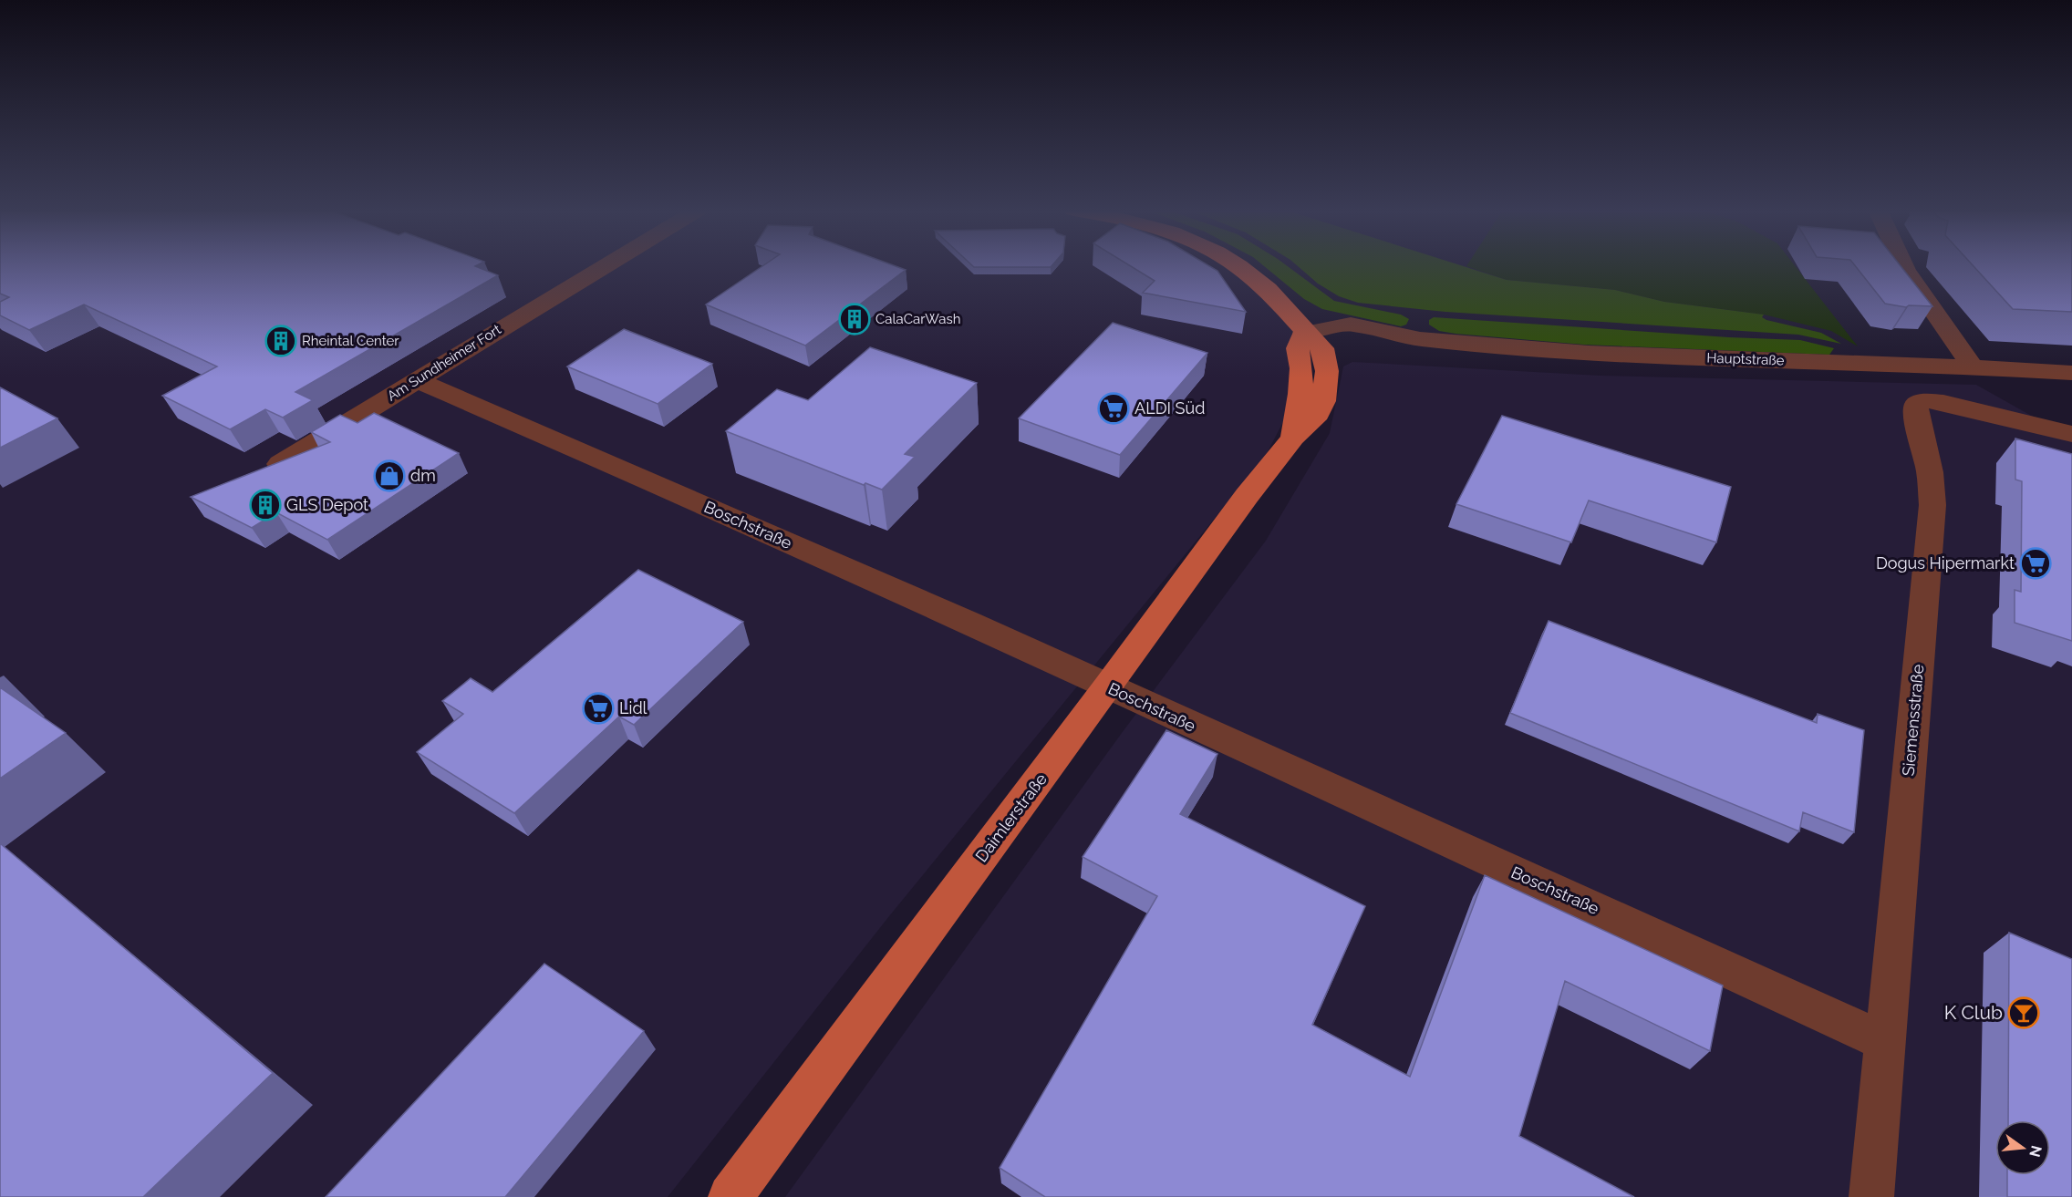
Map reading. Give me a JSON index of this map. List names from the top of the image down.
{
  "streets": {
    "main road": ["Daimlerstraße"],
    "street": [
      "Hauptstraße",
      "Am Sundheimer Fort",
      "Boschstraße",
      "Siemensstraße"
    ]
  },
  "crossings": [
    ["Hauptstraße", "Daimlerstraße"],
    ["Am Sundheimer Fort", "Boschstraße"],
    ["Boschstraße", "Siemensstraße"],
    ["Boschstraße", "Daimlerstraße"]
  ],
  "places": {
    "building": ["CalaCarWash", "Rheintal Center", "GLS Depot"],
    "supermarket": ["ALDI Süd", "Dogus Hipermarkt", "Lidl"],
    "shop": ["dm"],
    "bar": ["K Club"]
  },
  "north": "right"
}
